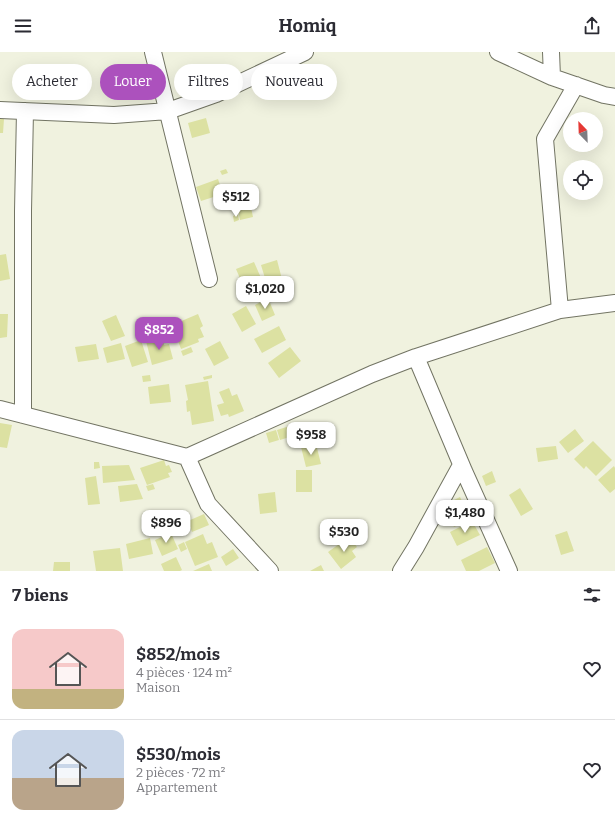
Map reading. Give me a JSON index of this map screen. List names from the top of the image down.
{
  "north": "top left",
  "page": {
    "header": "Homiq",
    "chip": [
      "Acheter",
      "Louer",
      "Filtres",
      "Nouveau"
    ],
    "price": [
      "$512",
      "$1,020",
      "$852",
      "$958",
      "$1,480",
      "$896",
      "$530"
    ],
    "heading": "7 biens",
    "list": [
      {
        "name": "$852/mois",
        "note": "4 pièces · 124 m² · Maison"
      },
      {
        "name": "$530/mois",
        "note": "2 pièces · 72 m² · Appartement"
      }
    ]
  }
}
